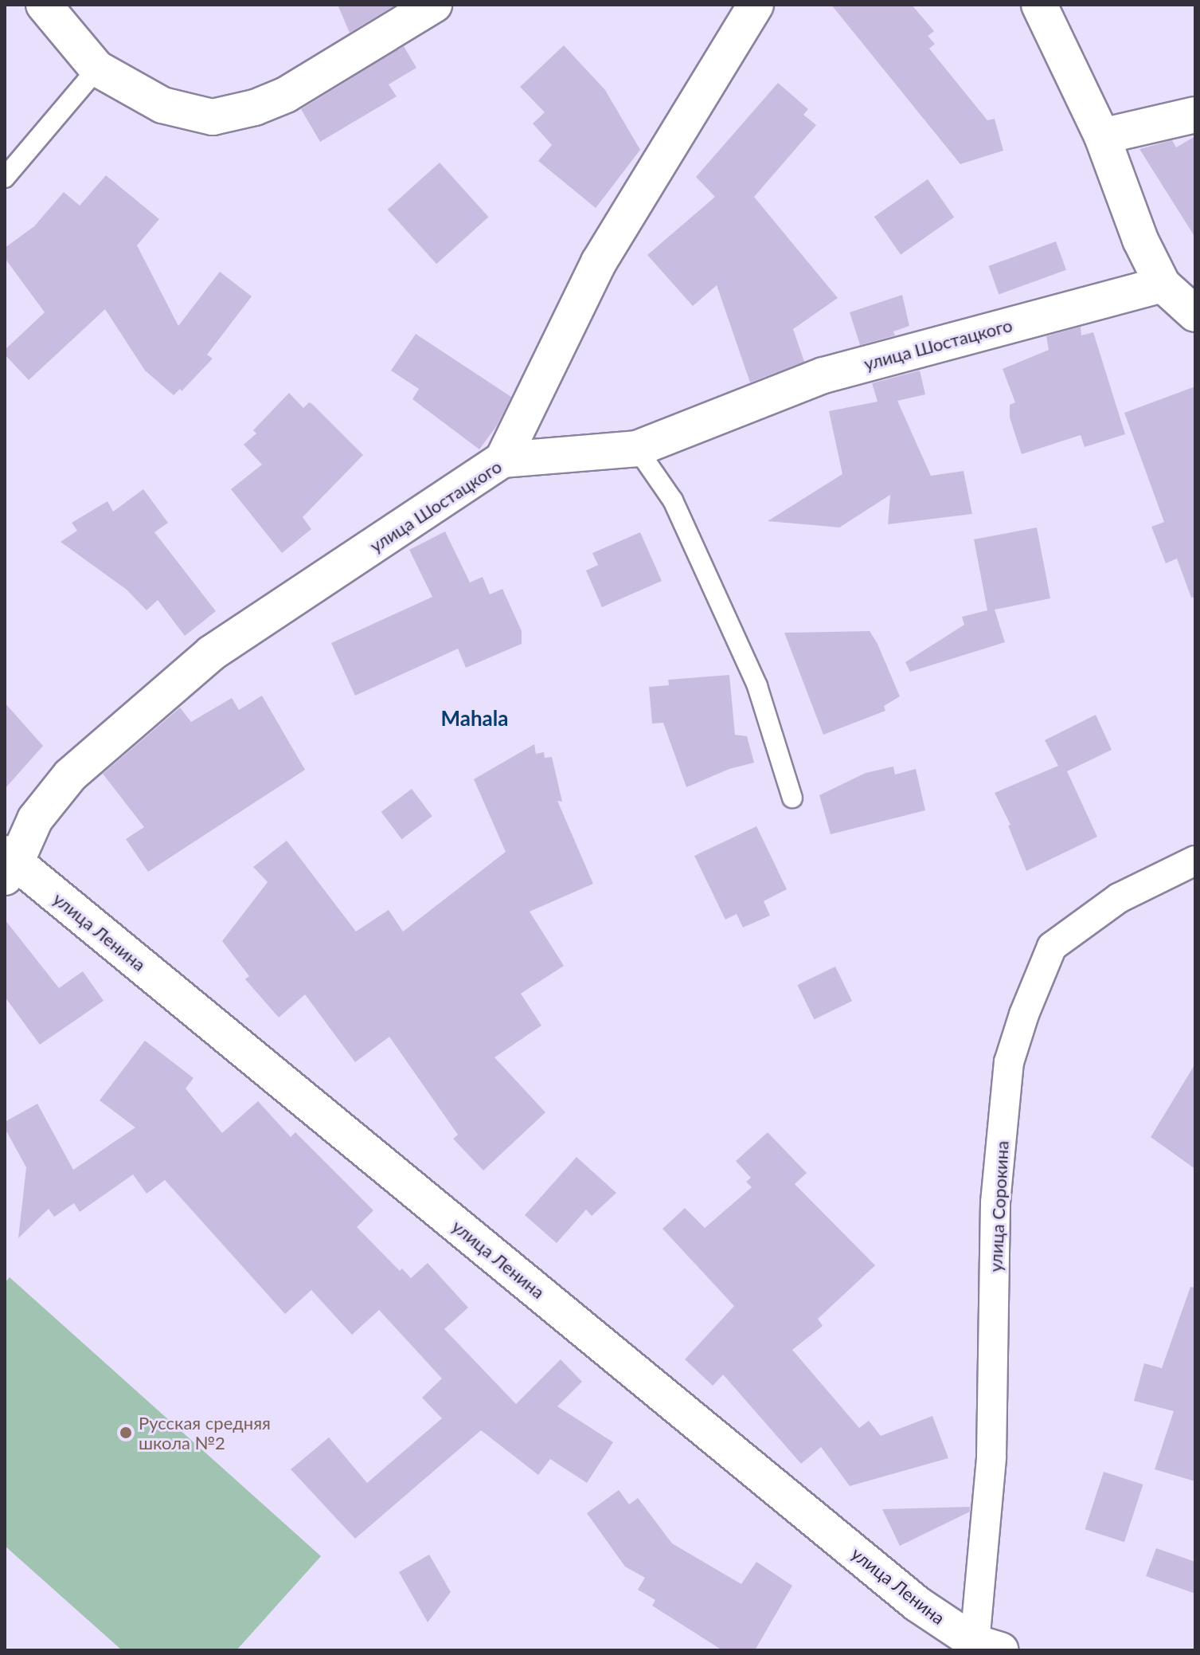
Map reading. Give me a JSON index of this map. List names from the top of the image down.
{
  "streets": {
    "street": ["улица Шостацкого", "улица Ленина", "улица Сорокина"]
  },
  "crossings": [
    ["улица Шостацкого", "улица Ленина"],
    ["улица Ленина", "улица Сорокина"]
  ],
  "districts": ["Mahala"],
  "places": ["Русская средняя школа №2"]
}
